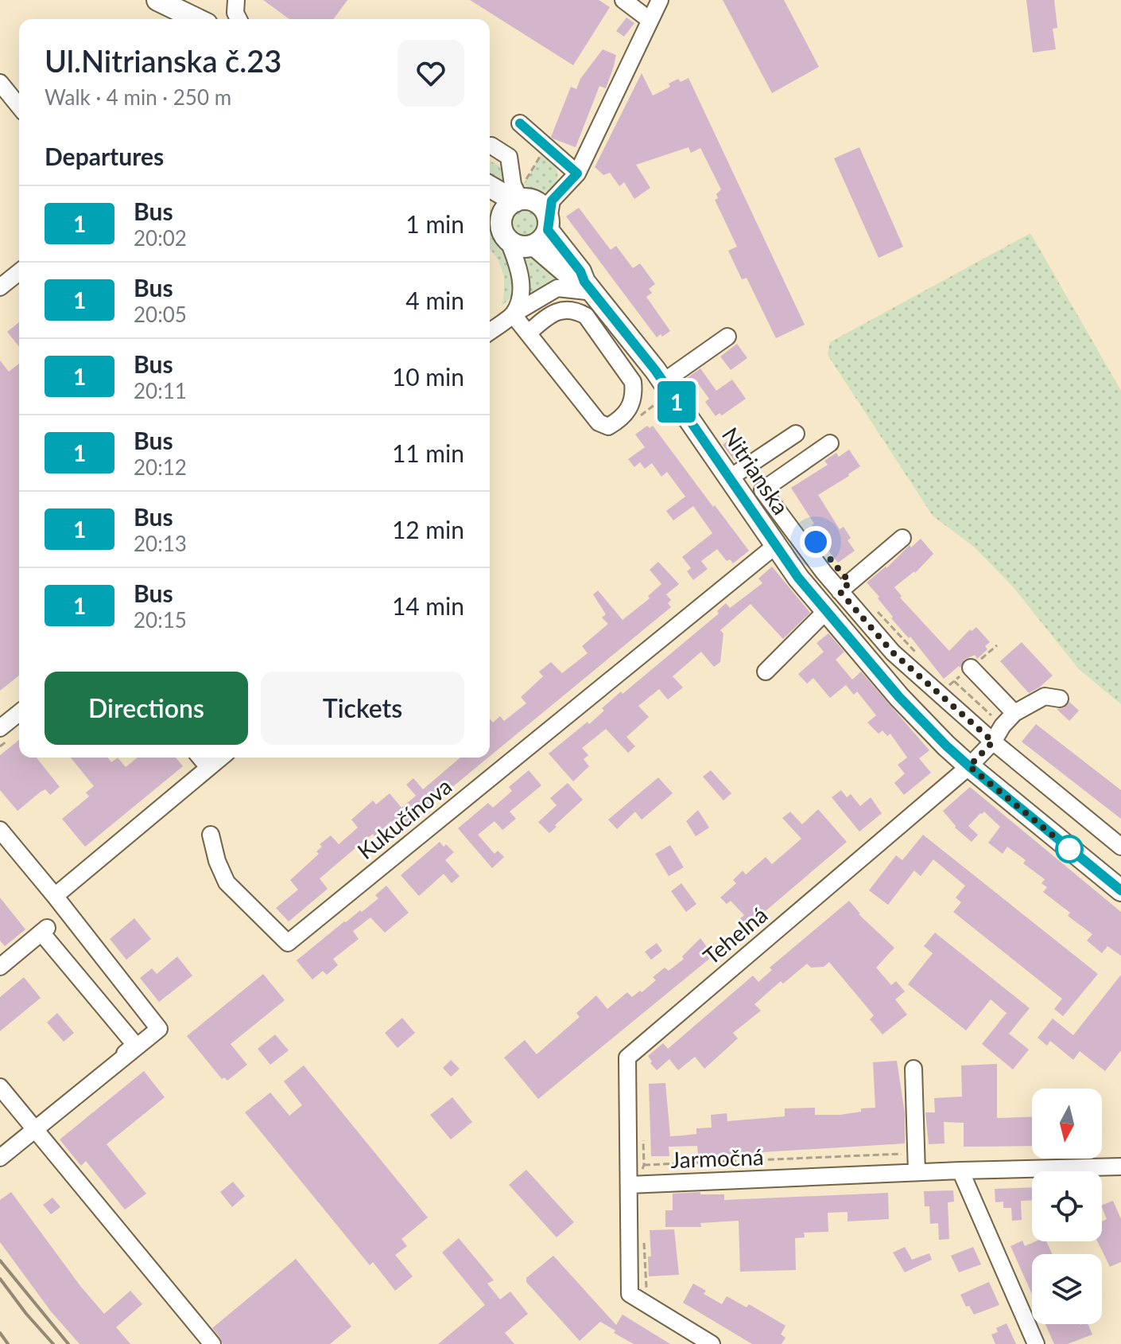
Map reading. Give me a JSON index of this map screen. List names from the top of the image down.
{
  "streets": {
    "main road": ["Nitrianska"],
    "street": ["Kukučínova", "Tehelná", "Jarmočná"]
  },
  "crossings": [
    ["Nitrianska", "Kukučínova"],
    ["Nitrianska", "Tehelná"],
    ["Tehelná", "Jarmočná"]
  ],
  "lines": ["bus line 1"],
  "north": "bottom",
  "page": {
    "on_map": "1",
    "heading": [
      ["Ul.Nitrianska č.23", "Walk · 4 min · 250 m"],
      "Departures"
    ],
    "list": [
      {
        "mark": "1",
        "name": "Bus",
        "note": "20:02",
        "value": "1 min"
      },
      {
        "mark": "1",
        "name": "Bus",
        "note": "20:05",
        "value": "4 min"
      },
      {
        "mark": "1",
        "name": "Bus",
        "note": "20:11",
        "value": "10 min"
      },
      {
        "mark": "1",
        "name": "Bus",
        "note": "20:12",
        "value": "11 min"
      },
      {
        "mark": "1",
        "name": "Bus",
        "note": "20:13",
        "value": "12 min"
      },
      {
        "mark": "1",
        "name": "Bus",
        "note": "20:15",
        "value": "14 min"
      }
    ],
    "buttons": ["Directions", "Tickets"]
  }
}
